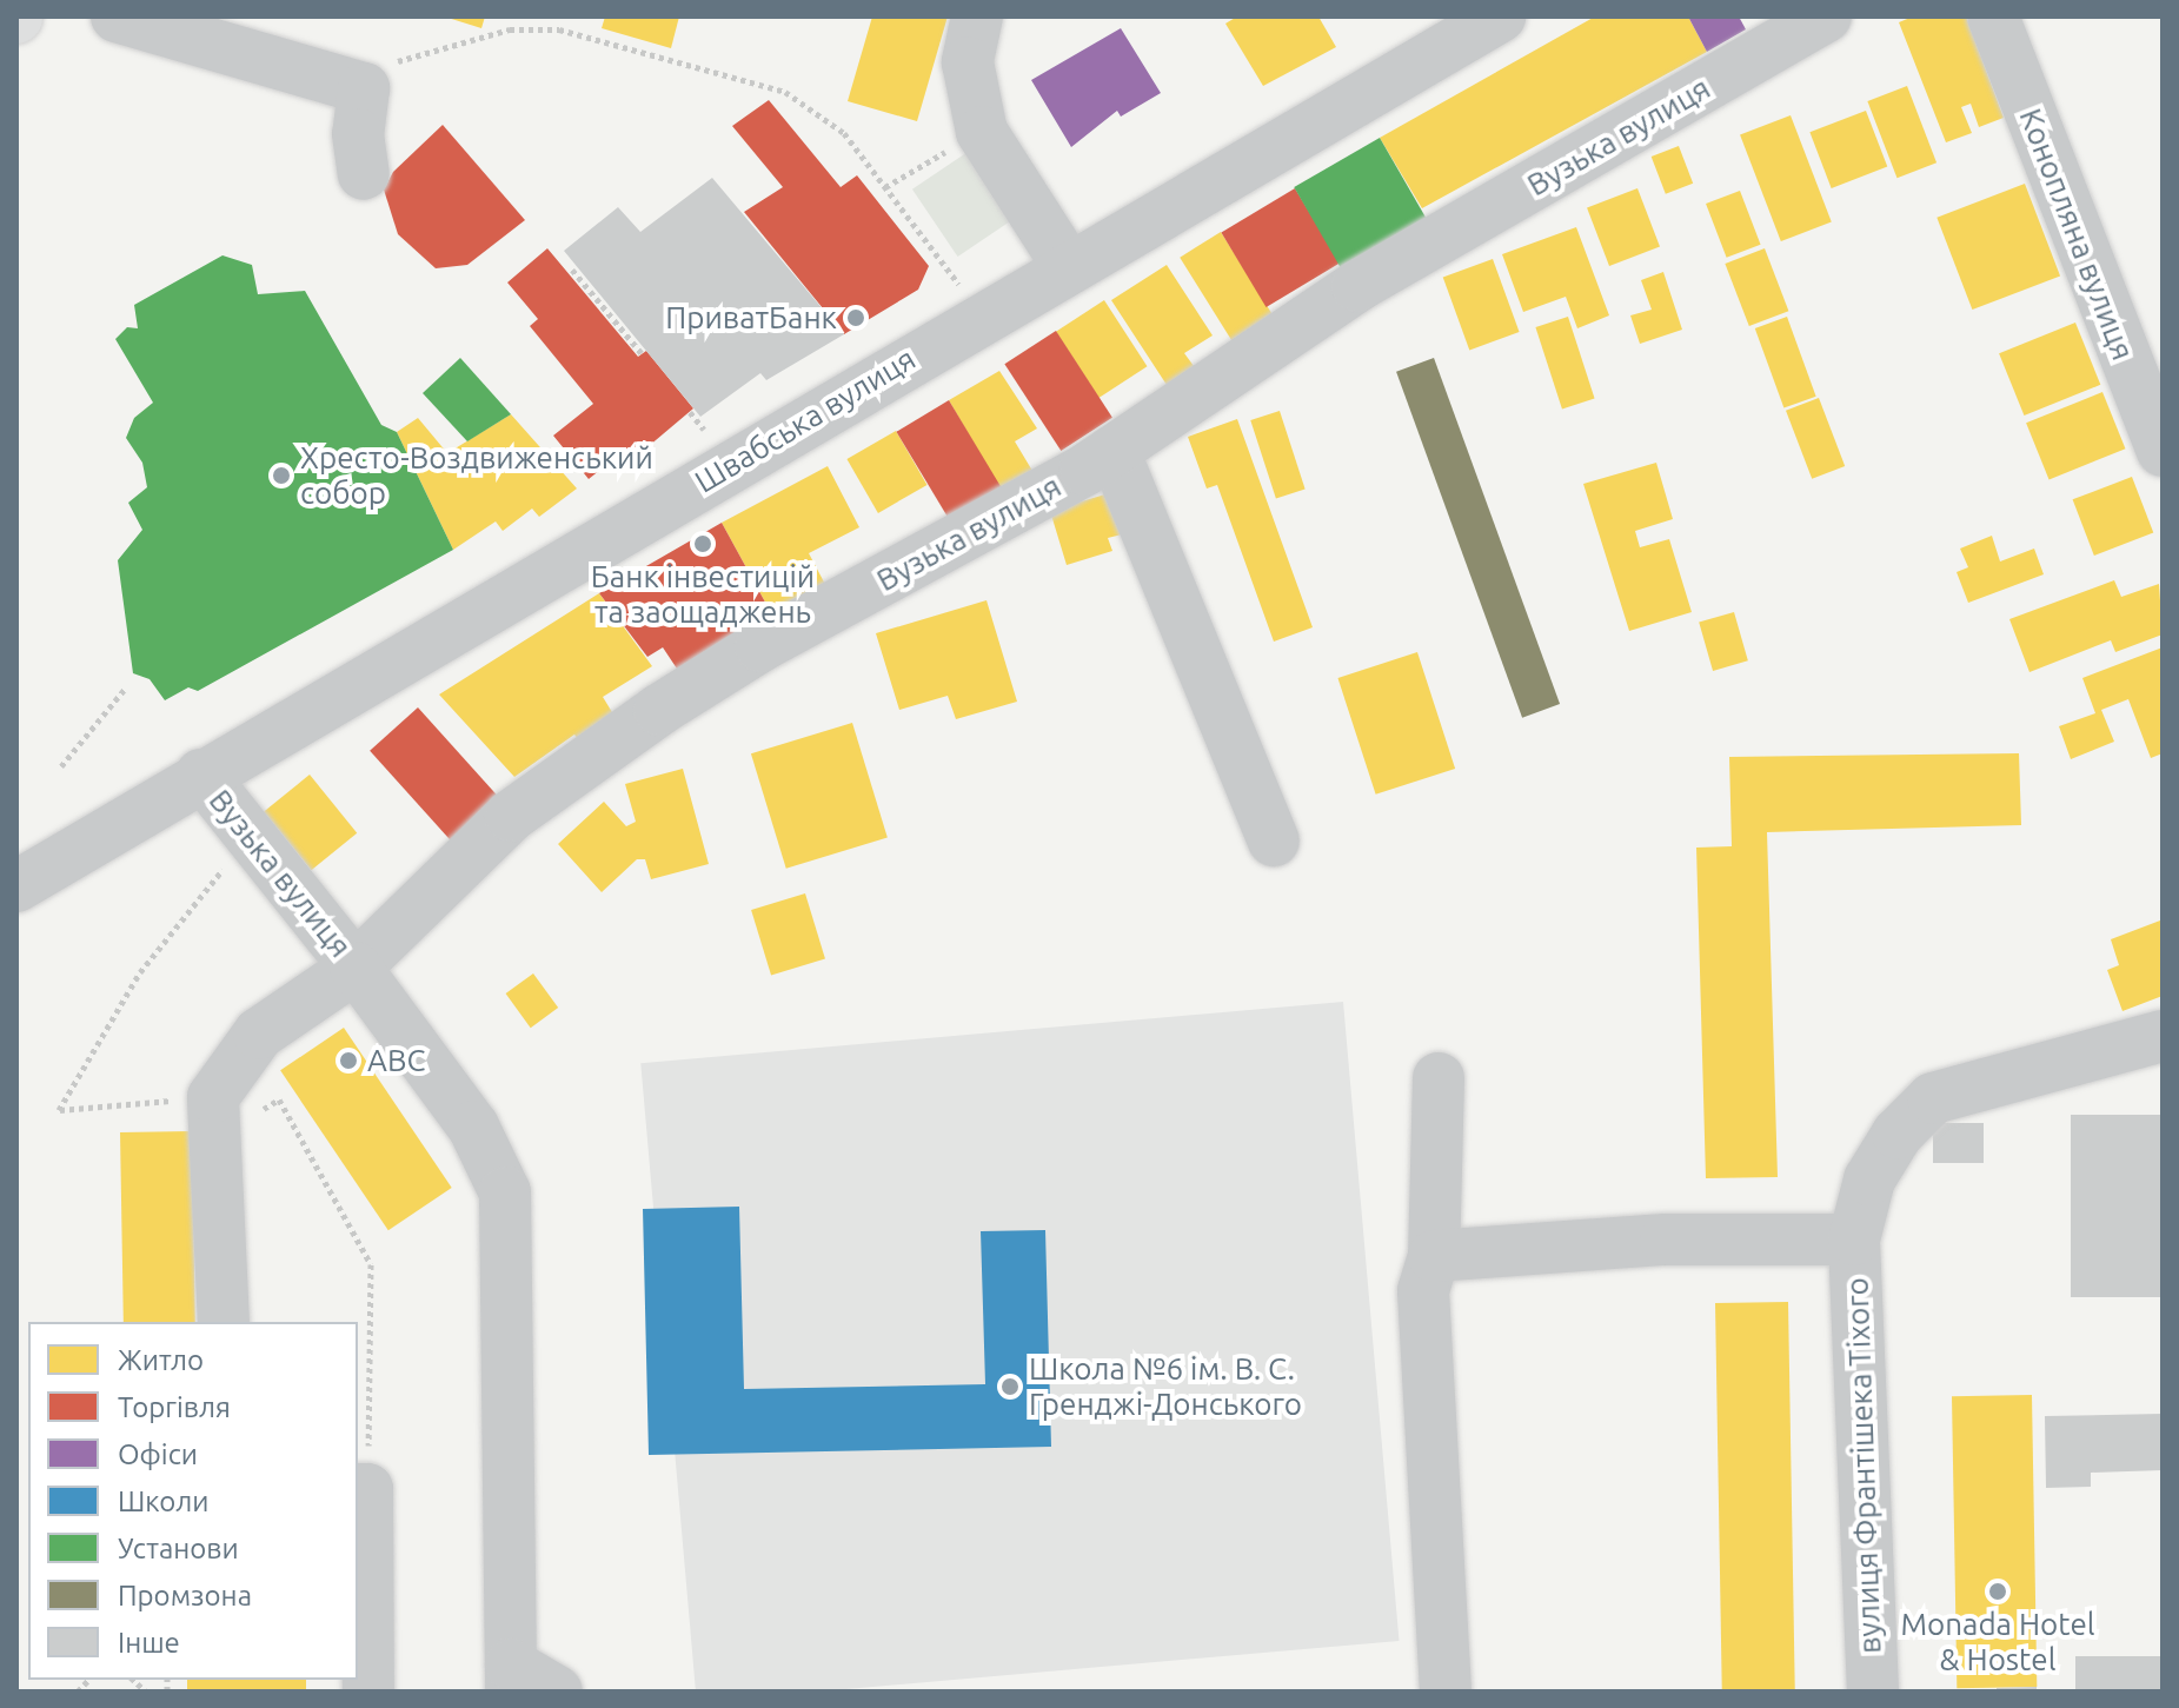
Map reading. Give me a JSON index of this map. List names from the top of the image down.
{
  "streets": {
    "street": [
      "Вузька вулиця",
      "Конопляна вулиця",
      "Швабська вулиця",
      "вулиця Франтішека Тіхого"
    ]
  },
  "crossings": [
    ["Вузька вулиця", "Швабська вулиця"]
  ],
  "places": [
    "ПриватБанк",
    "Хресто-Воздвиженський собор",
    "Банк інвестицій та заощаджень",
    "ABC",
    "Школа №6 ім. В. С. Гренджі-Донського",
    "Monada Hotel & Hostel"
  ],
  "legend": [
    "Житло",
    "Торгівля",
    "Офіси",
    "Школи",
    "Установи",
    "Промзона",
    "Інше"
  ]
}
